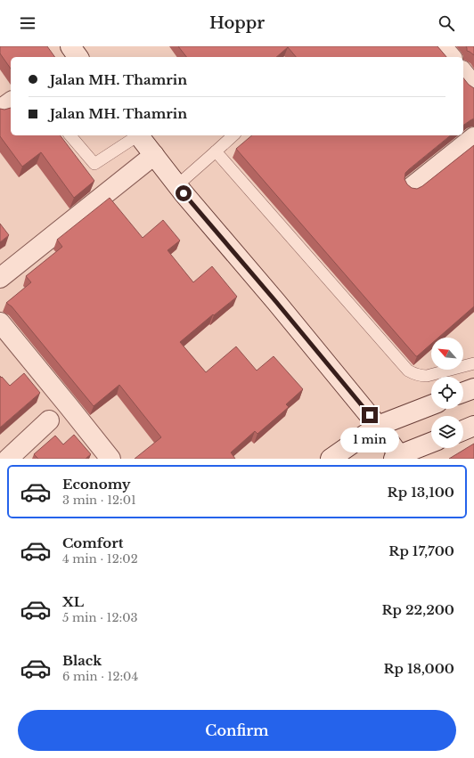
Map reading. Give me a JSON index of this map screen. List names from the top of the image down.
{
  "north": "top left",
  "page": {
    "header": "Hoppr",
    "banner": ["Jalan MH. Thamrin", "Jalan MH. Thamrin"],
    "bubble": "1 min",
    "list": [
      {
        "name": "Economy",
        "note": "3 min · 12:01",
        "value": "Rp 13,100"
      },
      {
        "name": "Comfort",
        "note": "4 min · 12:02",
        "value": "Rp 17,700"
      },
      {
        "name": "XL",
        "note": "5 min · 12:03",
        "value": "Rp 22,200"
      },
      {
        "name": "Black",
        "note": "6 min · 12:04",
        "value": "Rp 18,000"
      }
    ],
    "buttons": "Confirm"
  }
}
